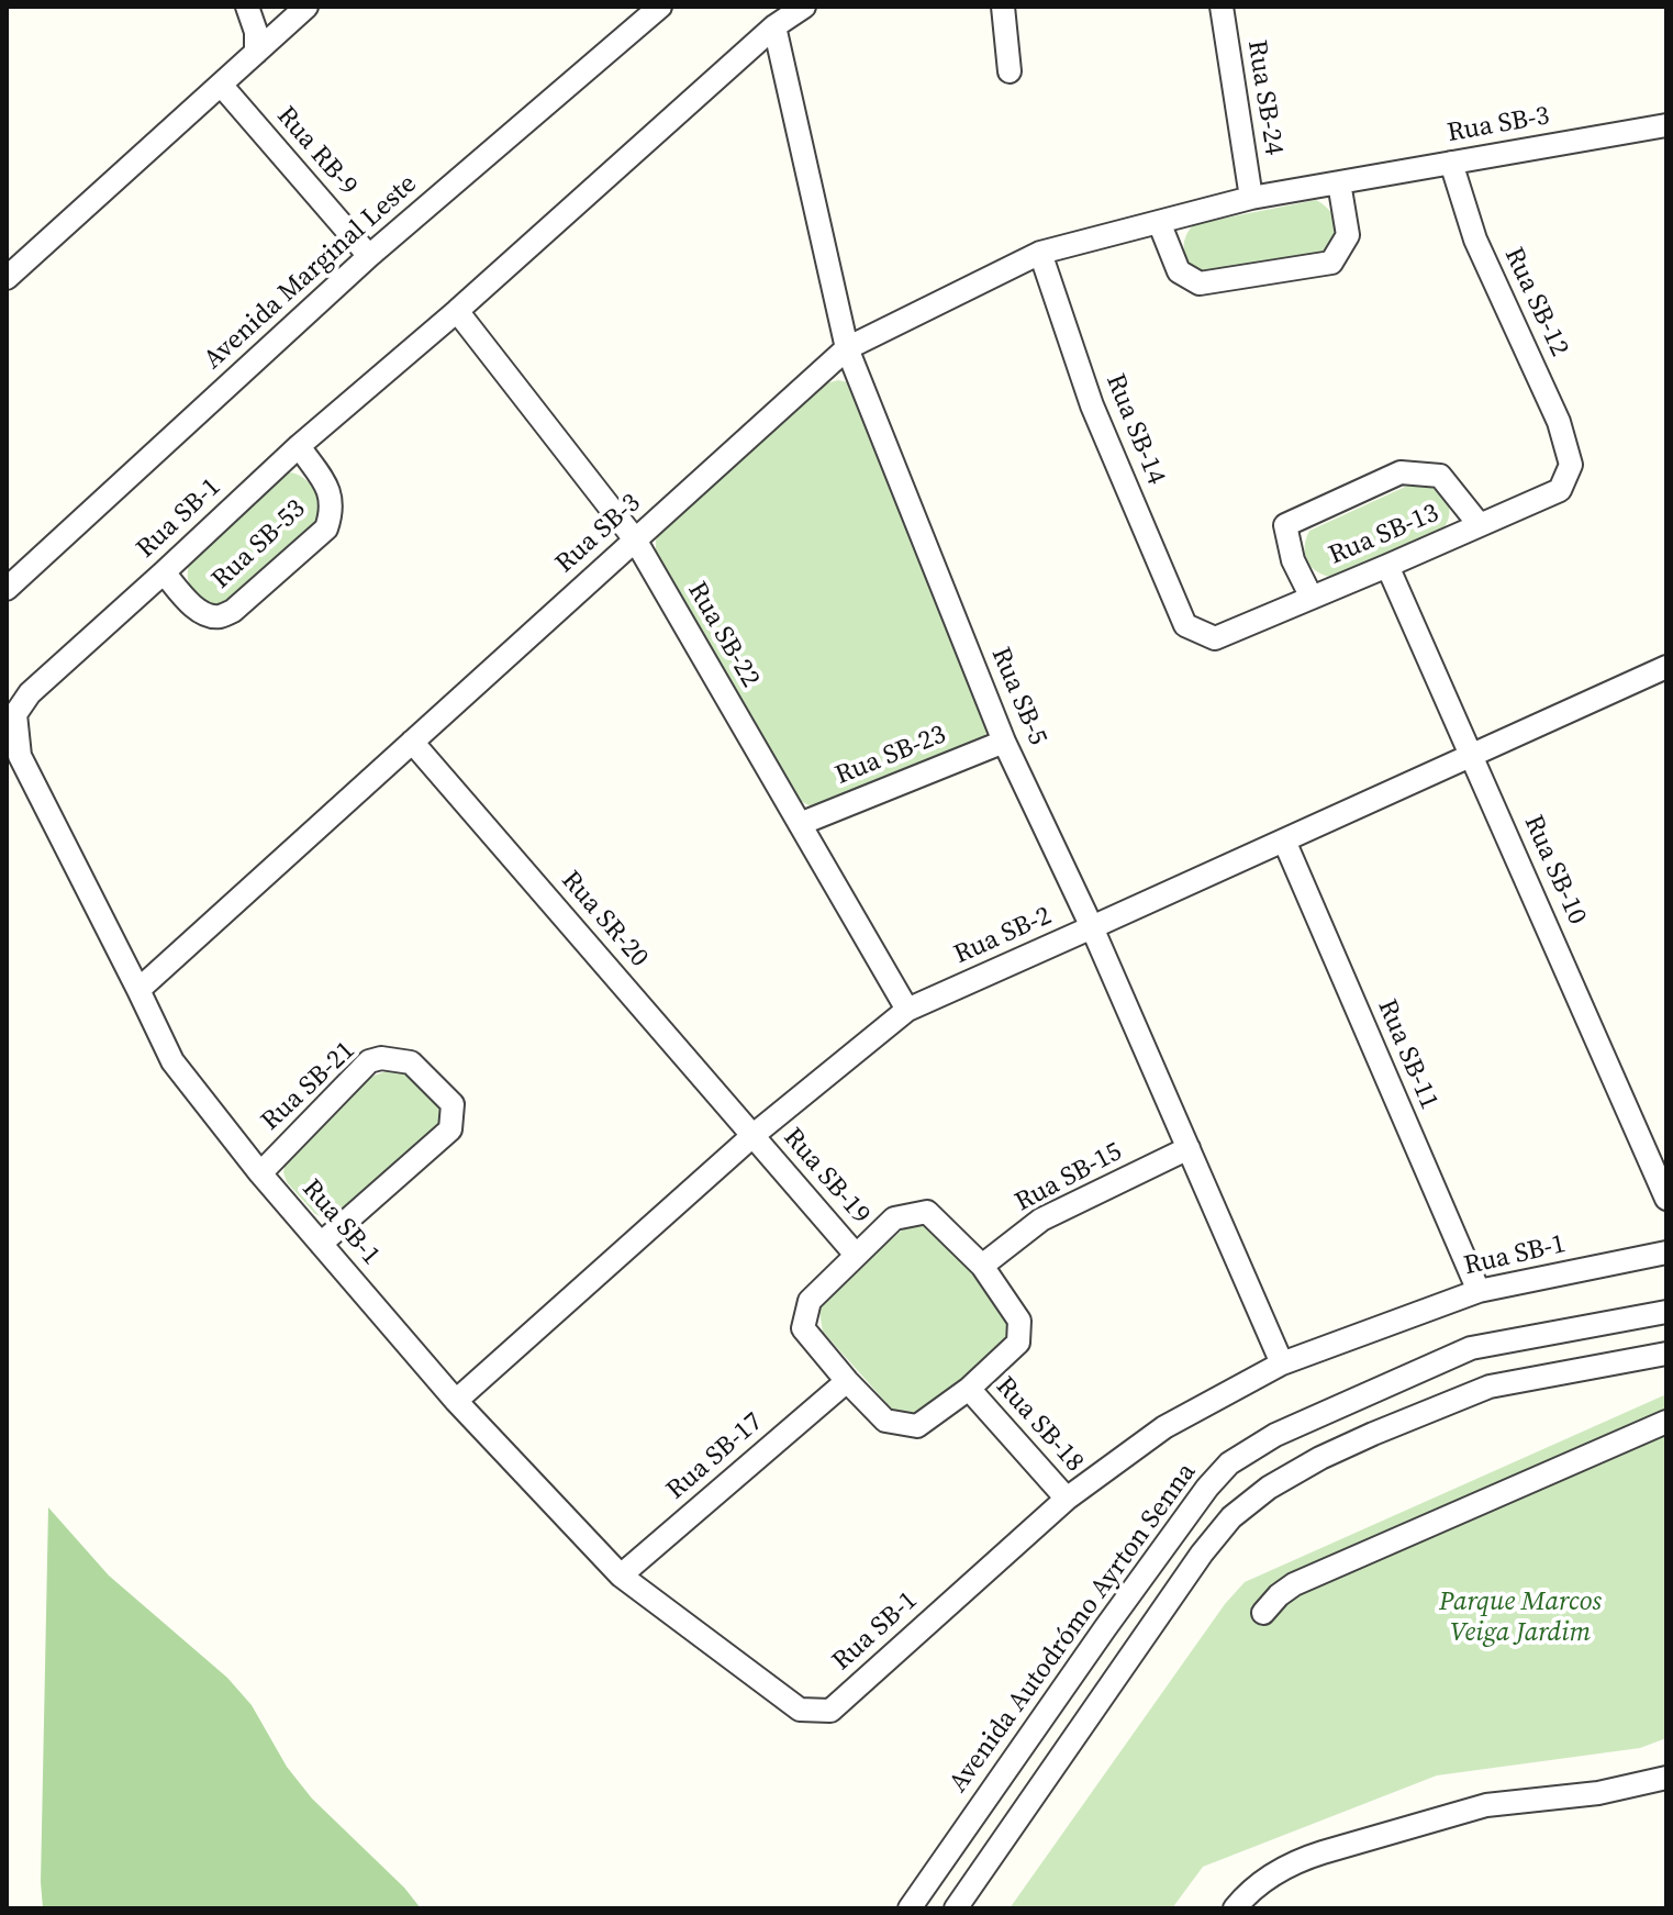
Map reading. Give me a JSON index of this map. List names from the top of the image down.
{
  "streets": {
    "street": [
      "Rua SB-24",
      "Rua SB-3",
      "Rua RB-9",
      "Avenida Marginal Leste",
      "Rua SB-12",
      "Rua SB-14",
      "Rua SB-1",
      "Rua SB-13",
      "Rua SB-53",
      "Rua SB-22",
      "Rua SB-5",
      "Rua SB-23",
      "Rua SB-10",
      "Rua SR-20",
      "Rua SB-2",
      "Rua SB-11",
      "Rua SB-21",
      "Rua SB-19",
      "Rua SB-15",
      "Rua SB-18",
      "Rua SB-17",
      "Avenida Autodrómo Ayrton Senna"
    ]
  },
  "crossings": [
    ["Rua SB-24", "Rua SB-3"],
    ["Rua SB-3", "Rua SB-12"],
    ["Rua SB-3", "Rua SB-14"],
    ["Rua SB-3", "Rua SB-1"],
    ["Rua SB-3", "Rua SB-22"],
    ["Rua SB-3", "Rua SB-5"],
    ["Rua SB-3", "Rua SR-20"],
    ["Rua RB-9", "Avenida Marginal Leste"],
    ["Rua SB-12", "Rua SB-13"],
    ["Rua SB-14", "Rua SB-13"],
    ["Rua SB-1", "Rua SB-53"],
    ["Rua SB-1", "Rua SB-22"],
    ["Rua SB-1", "Rua SB-5"],
    ["Rua SB-1", "Rua SB-2"],
    ["Rua SB-1", "Rua SB-11"],
    ["Rua SB-1", "Rua SB-21"],
    ["Rua SB-1", "Rua SB-18"],
    ["Rua SB-1", "Rua SB-17"],
    ["Rua SB-13", "Rua SB-10"],
    ["Rua SB-22", "Rua SB-23"],
    ["Rua SB-22", "Rua SB-2"],
    ["Rua SB-5", "Rua SB-23"],
    ["Rua SB-5", "Rua SB-2"],
    ["Rua SB-5", "Rua SB-15"],
    ["Rua SB-10", "Rua SB-2"],
    ["Rua SR-20", "Rua SB-2"],
    ["Rua SR-20", "Rua SB-19"],
    ["Rua SB-2", "Rua SB-11"],
    ["Rua SB-2", "Rua SB-19"],
    ["Rua SB-19", "Rua SB-15"],
    ["Rua SB-19", "Rua SB-18"],
    ["Rua SB-19", "Rua SB-17"],
    ["Rua SB-15", "Rua SB-18"],
    ["Rua SB-15", "Rua SB-17"],
    ["Rua SB-18", "Rua SB-17"]
  ],
  "parks": ["Parque Marcos Veiga Jardim"]
}
